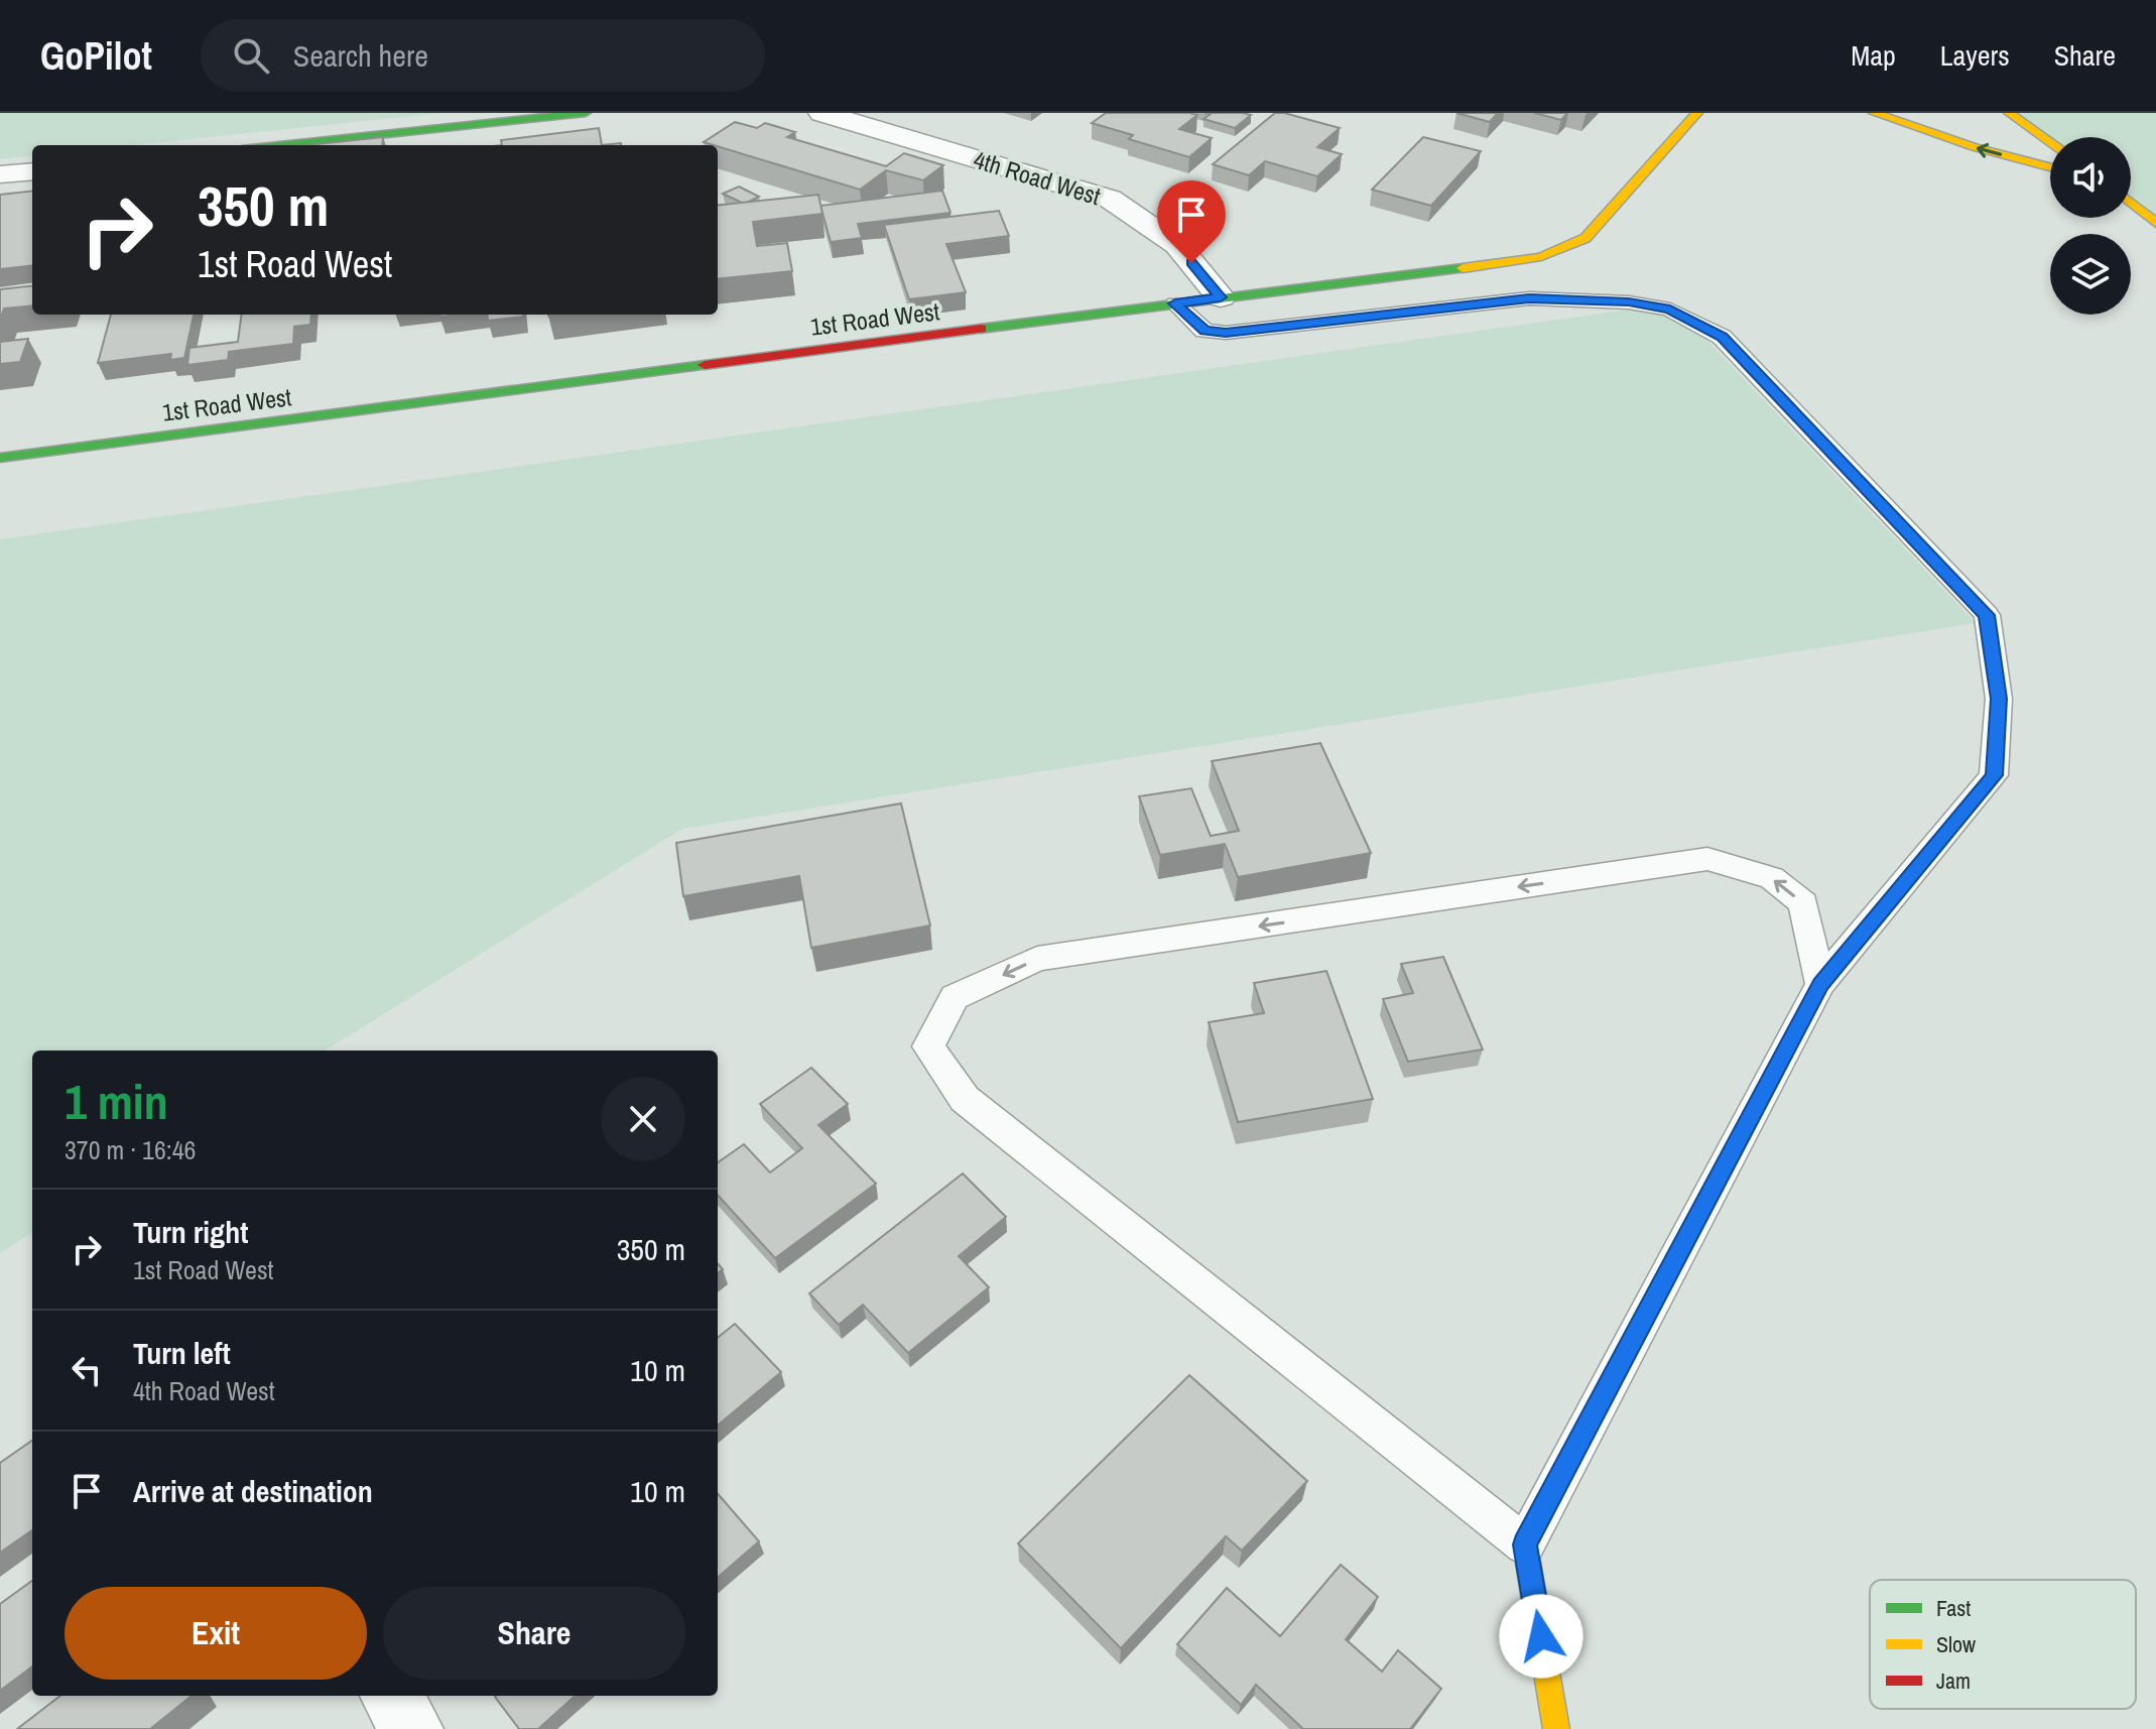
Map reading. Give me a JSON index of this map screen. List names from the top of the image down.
{
  "streets": {
    "street": ["4th Road West", "1st Road West"]
  },
  "crossings": [
    ["4th Road West", "1st Road West"]
  ],
  "legend": ["Fast", "Slow", "Jam"],
  "page": {
    "header": "GoPilot",
    "search": "Search here",
    "nav": ["Map", "Layers", "Share"],
    "turn": ["350 m", "1st Road West"],
    "heading": ["1 min", "370 m · 16:46"],
    "list": [
      {
        "name": "Turn right",
        "note": "1st Road West",
        "value": "350 m"
      },
      {
        "name": "Turn left",
        "note": "4th Road West",
        "value": "10 m"
      },
      {
        "name": "Arrive at destination",
        "value": "10 m"
      }
    ],
    "buttons": ["Exit", "Share"]
  }
}
